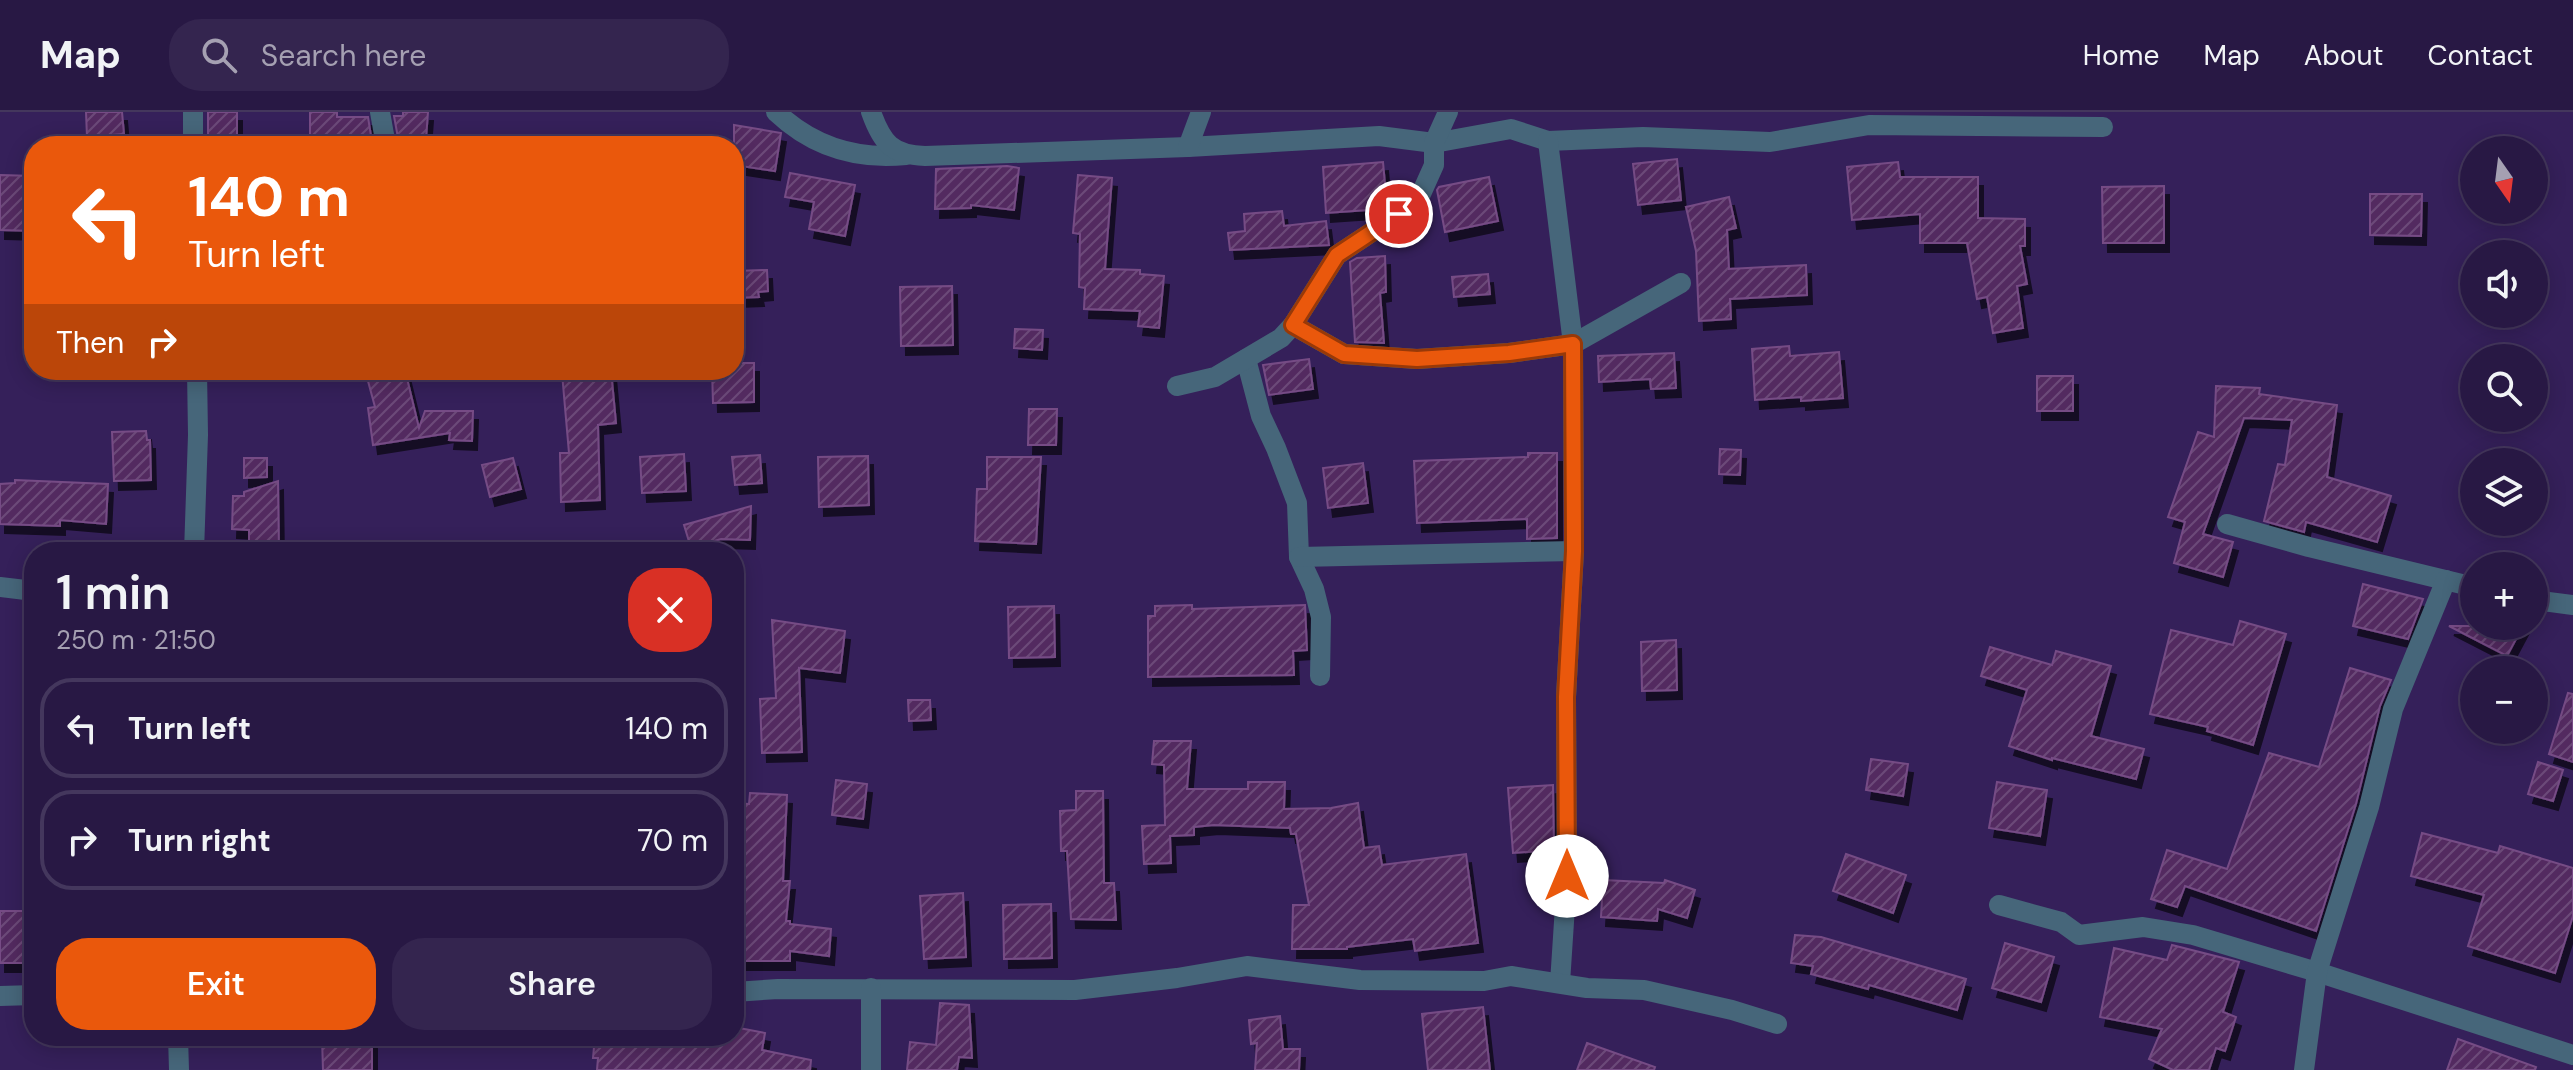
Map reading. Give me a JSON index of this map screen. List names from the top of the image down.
{
  "north": "bottom",
  "page": {
    "header": "Map",
    "search": "Search here",
    "nav": [
      "Home",
      "Map",
      "About",
      "Contact"
    ],
    "map_buttons": ["+", "−"],
    "turn": ["140 m", "Turn left"],
    "then": "Then",
    "heading": ["1 min", "250 m · 21:50"],
    "list": [
      {
        "name": "Turn left",
        "value": "140 m"
      },
      {
        "name": "Turn right",
        "value": "70 m"
      }
    ],
    "buttons": ["Exit", "Share"]
  }
}
